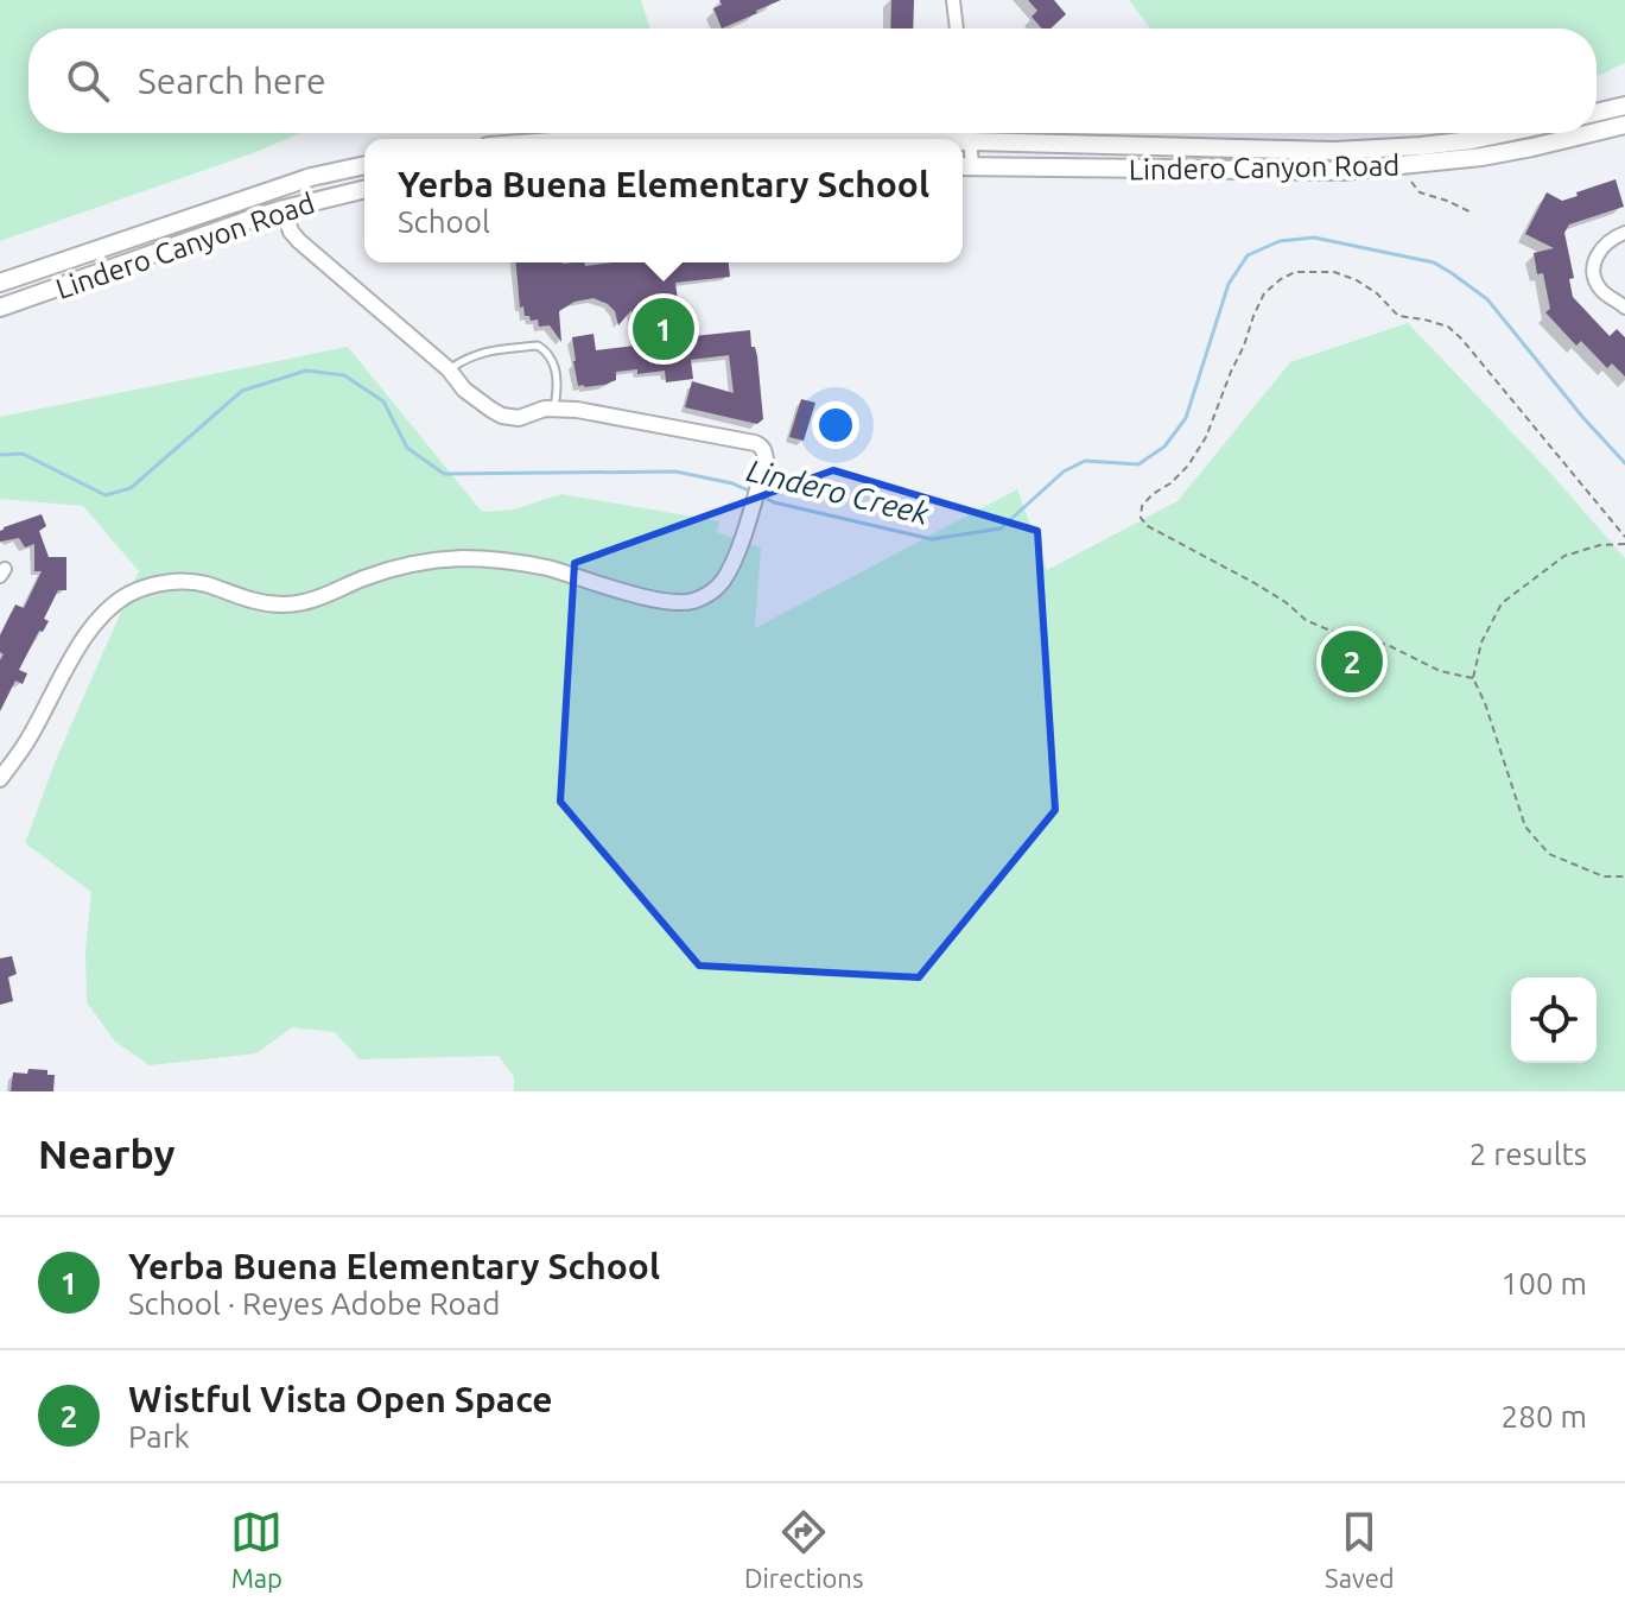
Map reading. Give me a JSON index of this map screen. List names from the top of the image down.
{
  "streets": {
    "main road": ["Lindero Canyon Road"]
  },
  "water": ["Lindero Creek"],
  "page": {
    "search": "Search here",
    "popup": ["Yerba Buena Elementary School", "School"],
    "pins": ["1", "2"],
    "heading": ["Nearby", "2 results"],
    "list": [
      {
        "mark": "1",
        "name": "Yerba Buena Elementary School",
        "note": "School · Reyes Adobe Road",
        "value": "100 m"
      },
      {
        "mark": "2",
        "name": "Wistful Vista Open Space",
        "note": "Park",
        "value": "280 m"
      }
    ],
    "nav": ["Map", "Directions", "Saved"]
  }
}
